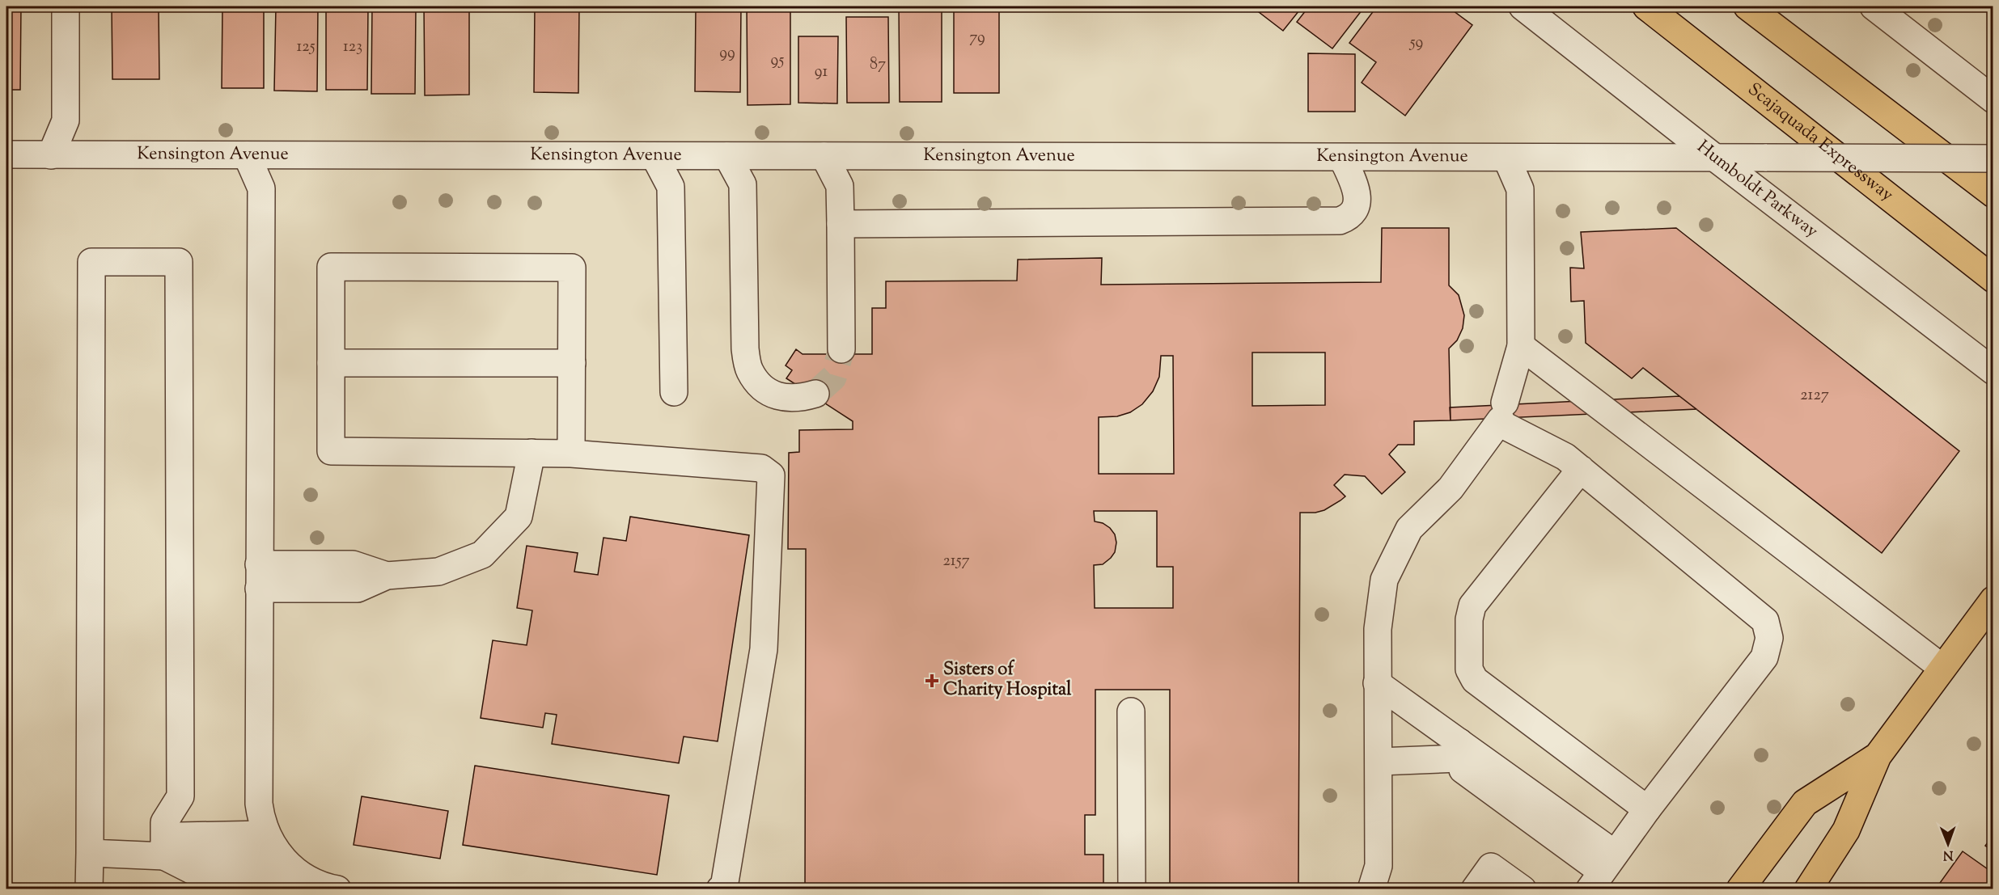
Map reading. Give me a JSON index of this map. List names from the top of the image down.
{
  "streets": {
    "main road": ["Scajaquada Expressway"],
    "street": ["Kensington Avenue", "Humboldt Parkway"]
  },
  "crossings": [
    ["Kensington Avenue", "Humboldt Parkway"]
  ],
  "places": {
    "health": ["Sisters of Charity Hospital"]
  },
  "house_numbers": [
    "79",
    "59",
    "125",
    "123",
    "99",
    "95",
    "87",
    "91",
    "2127",
    "2157"
  ],
  "north": "bottom"
}
